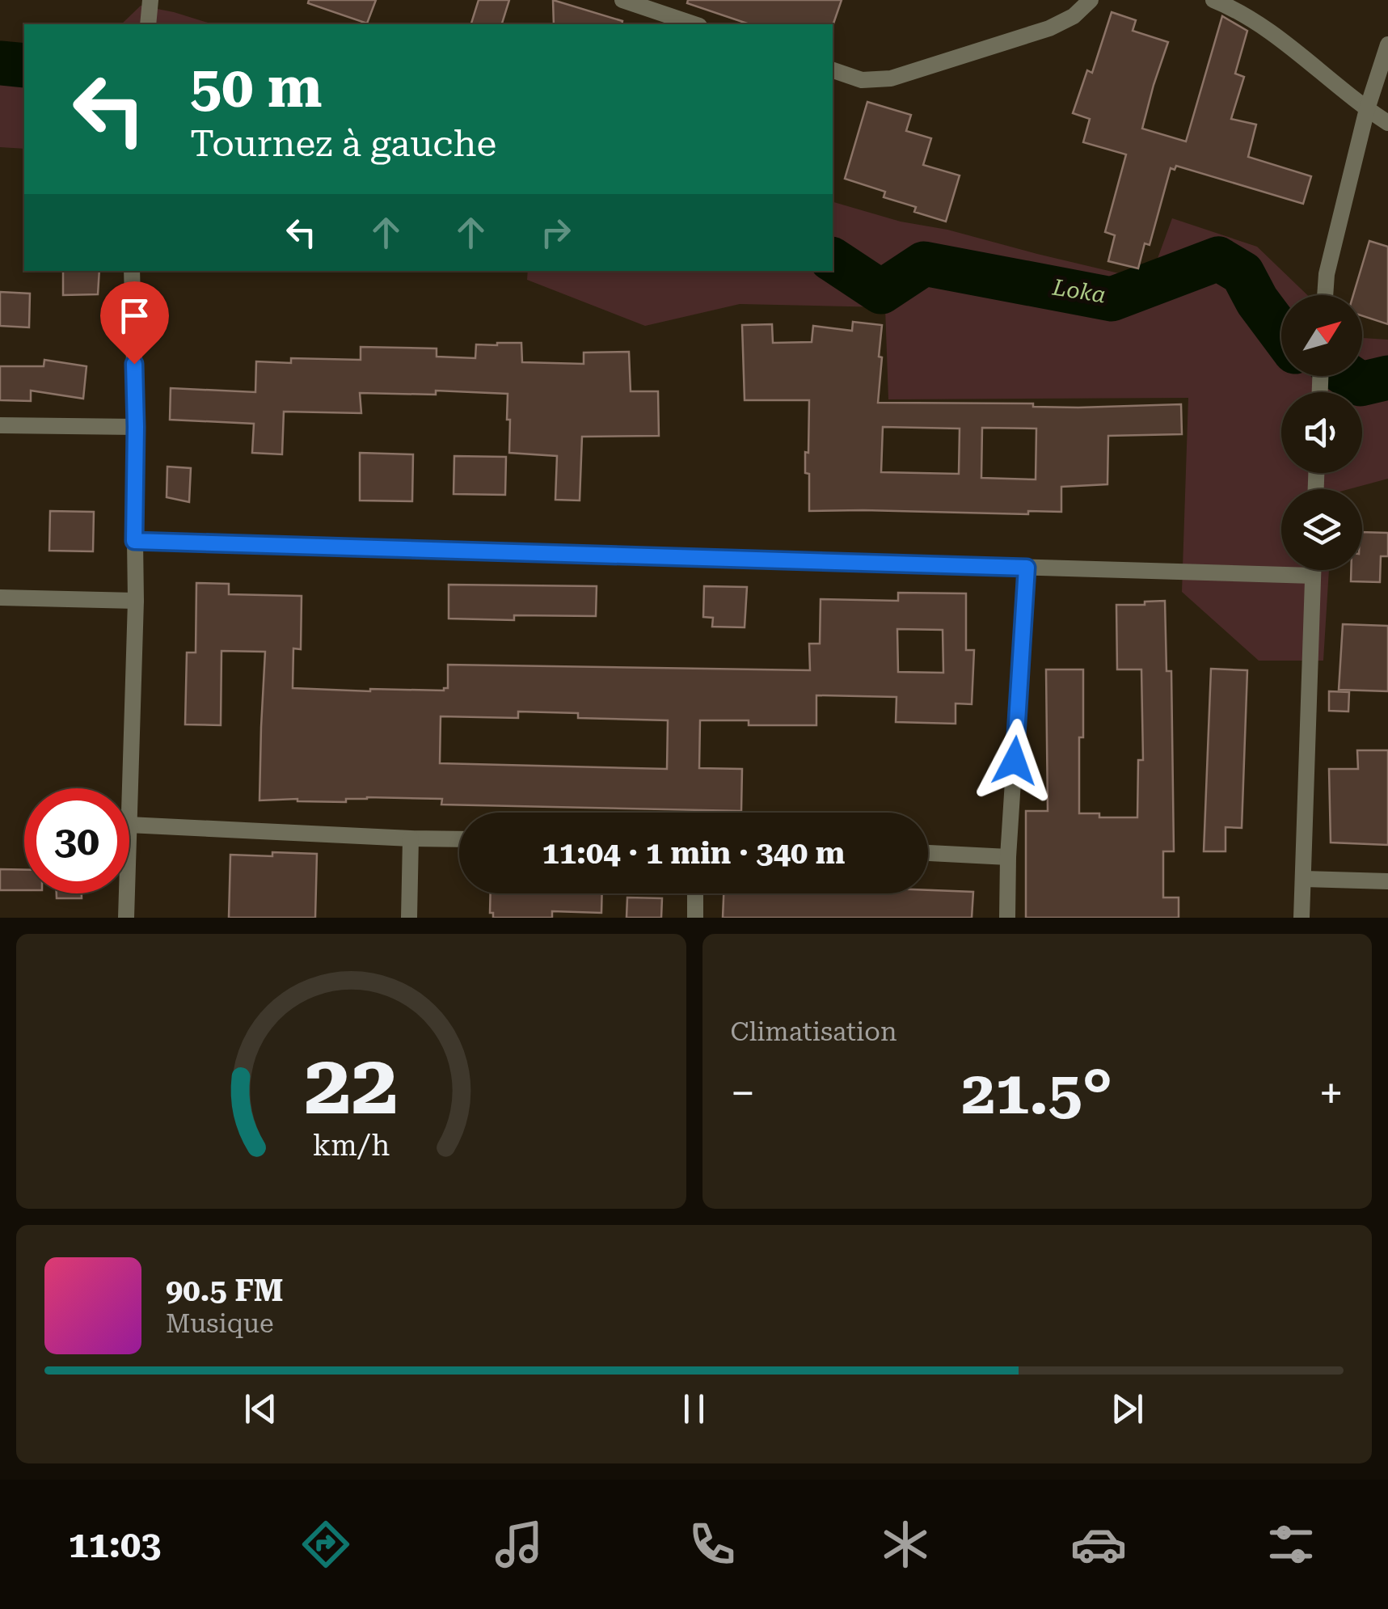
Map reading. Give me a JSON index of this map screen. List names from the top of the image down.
{
  "water": ["Loka"],
  "north": "top right",
  "page": {
    "turn": ["50 m", "Tournez à gauche"],
    "limit": "30",
    "trip": "11:04 · 1 min · 340 m",
    "tile": "Climatisation",
    "heat": ["−", "21.5°", "+"],
    "song": ["90.5 FM", "Musique"],
    "tabs": "11:03",
    "gauge": ["22", "km/h"]
  }
}
